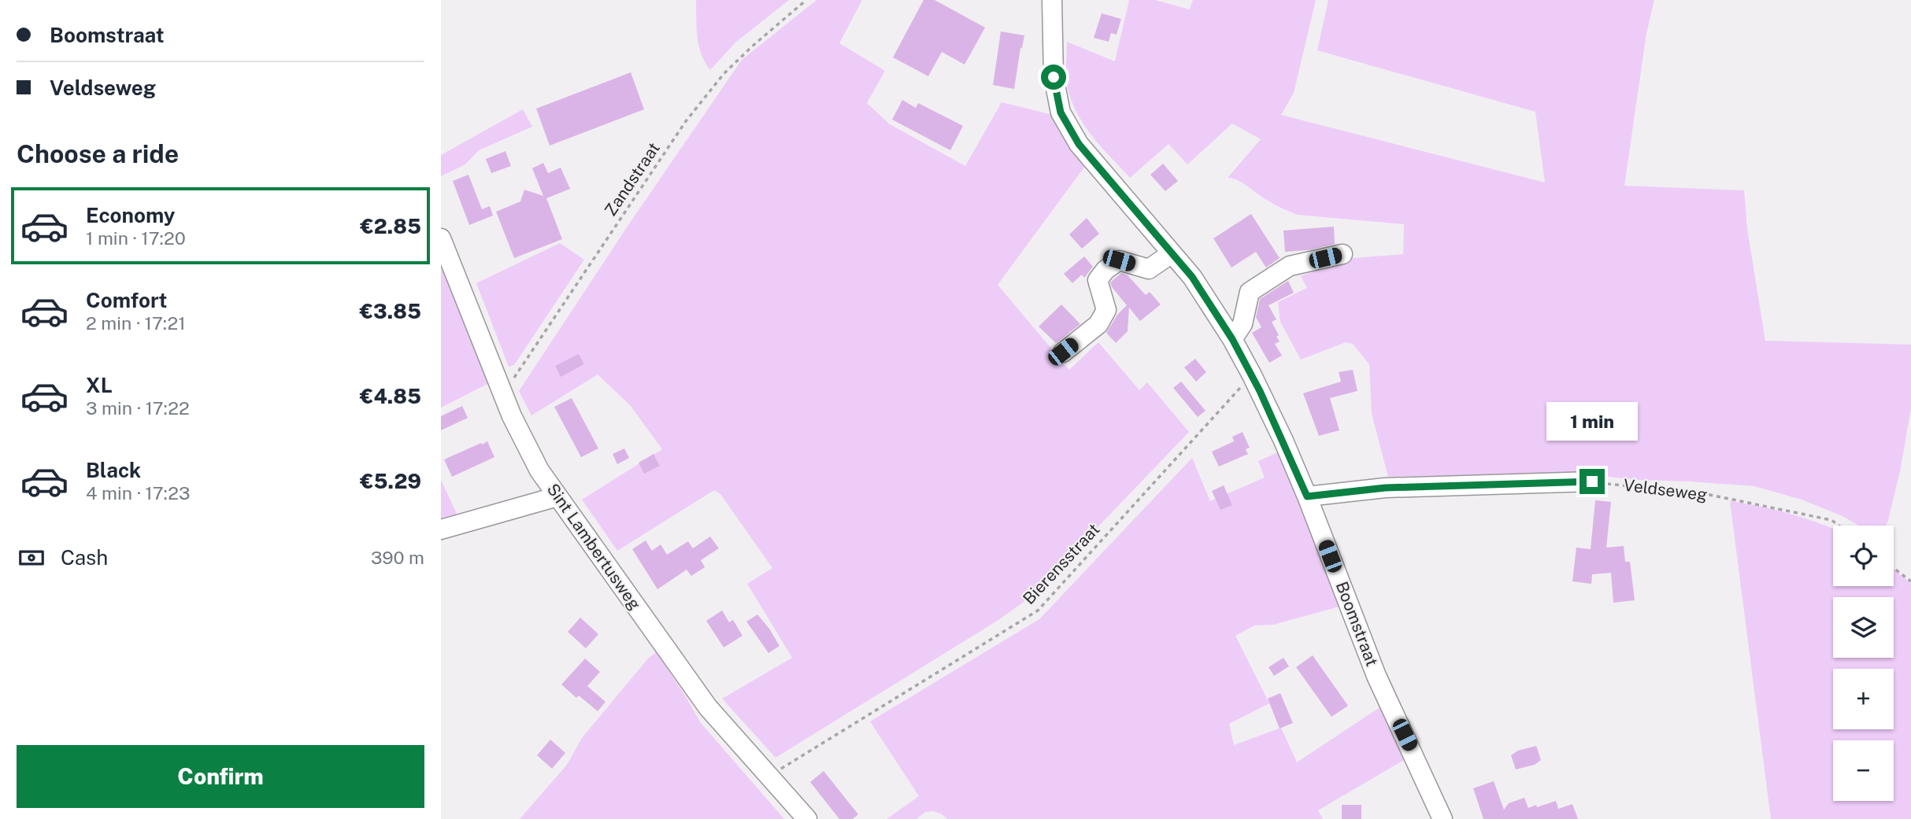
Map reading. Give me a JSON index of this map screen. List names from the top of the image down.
{
  "streets": {
    "street": ["Sint Lambertusweg", "Boomstraat"],
    "path": ["Zandstraat", "Veldseweg", "Bierensstraat"]
  },
  "crossings": [
    ["Zandstraat", "Sint Lambertusweg"],
    ["Sint Lambertusweg", "Bierensstraat"],
    ["Bierensstraat", "Boomstraat"]
  ],
  "page": {
    "banner": ["Boomstraat", "Veldseweg"],
    "heading": "Choose a ride",
    "list": [
      {
        "name": "Economy",
        "note": "1 min · 17:20",
        "value": "€2.85"
      },
      {
        "name": "Comfort",
        "note": "2 min · 17:21",
        "value": "€3.85"
      },
      {
        "name": "XL",
        "note": "3 min · 17:22",
        "value": "€4.85"
      },
      {
        "name": "Black",
        "note": "4 min · 17:23",
        "value": "€5.29"
      }
    ],
    "bubble": "1 min",
    "map_buttons": ["+", "−"],
    "pay": ["Cash", "390 m"],
    "buttons": "Confirm"
  }
}
